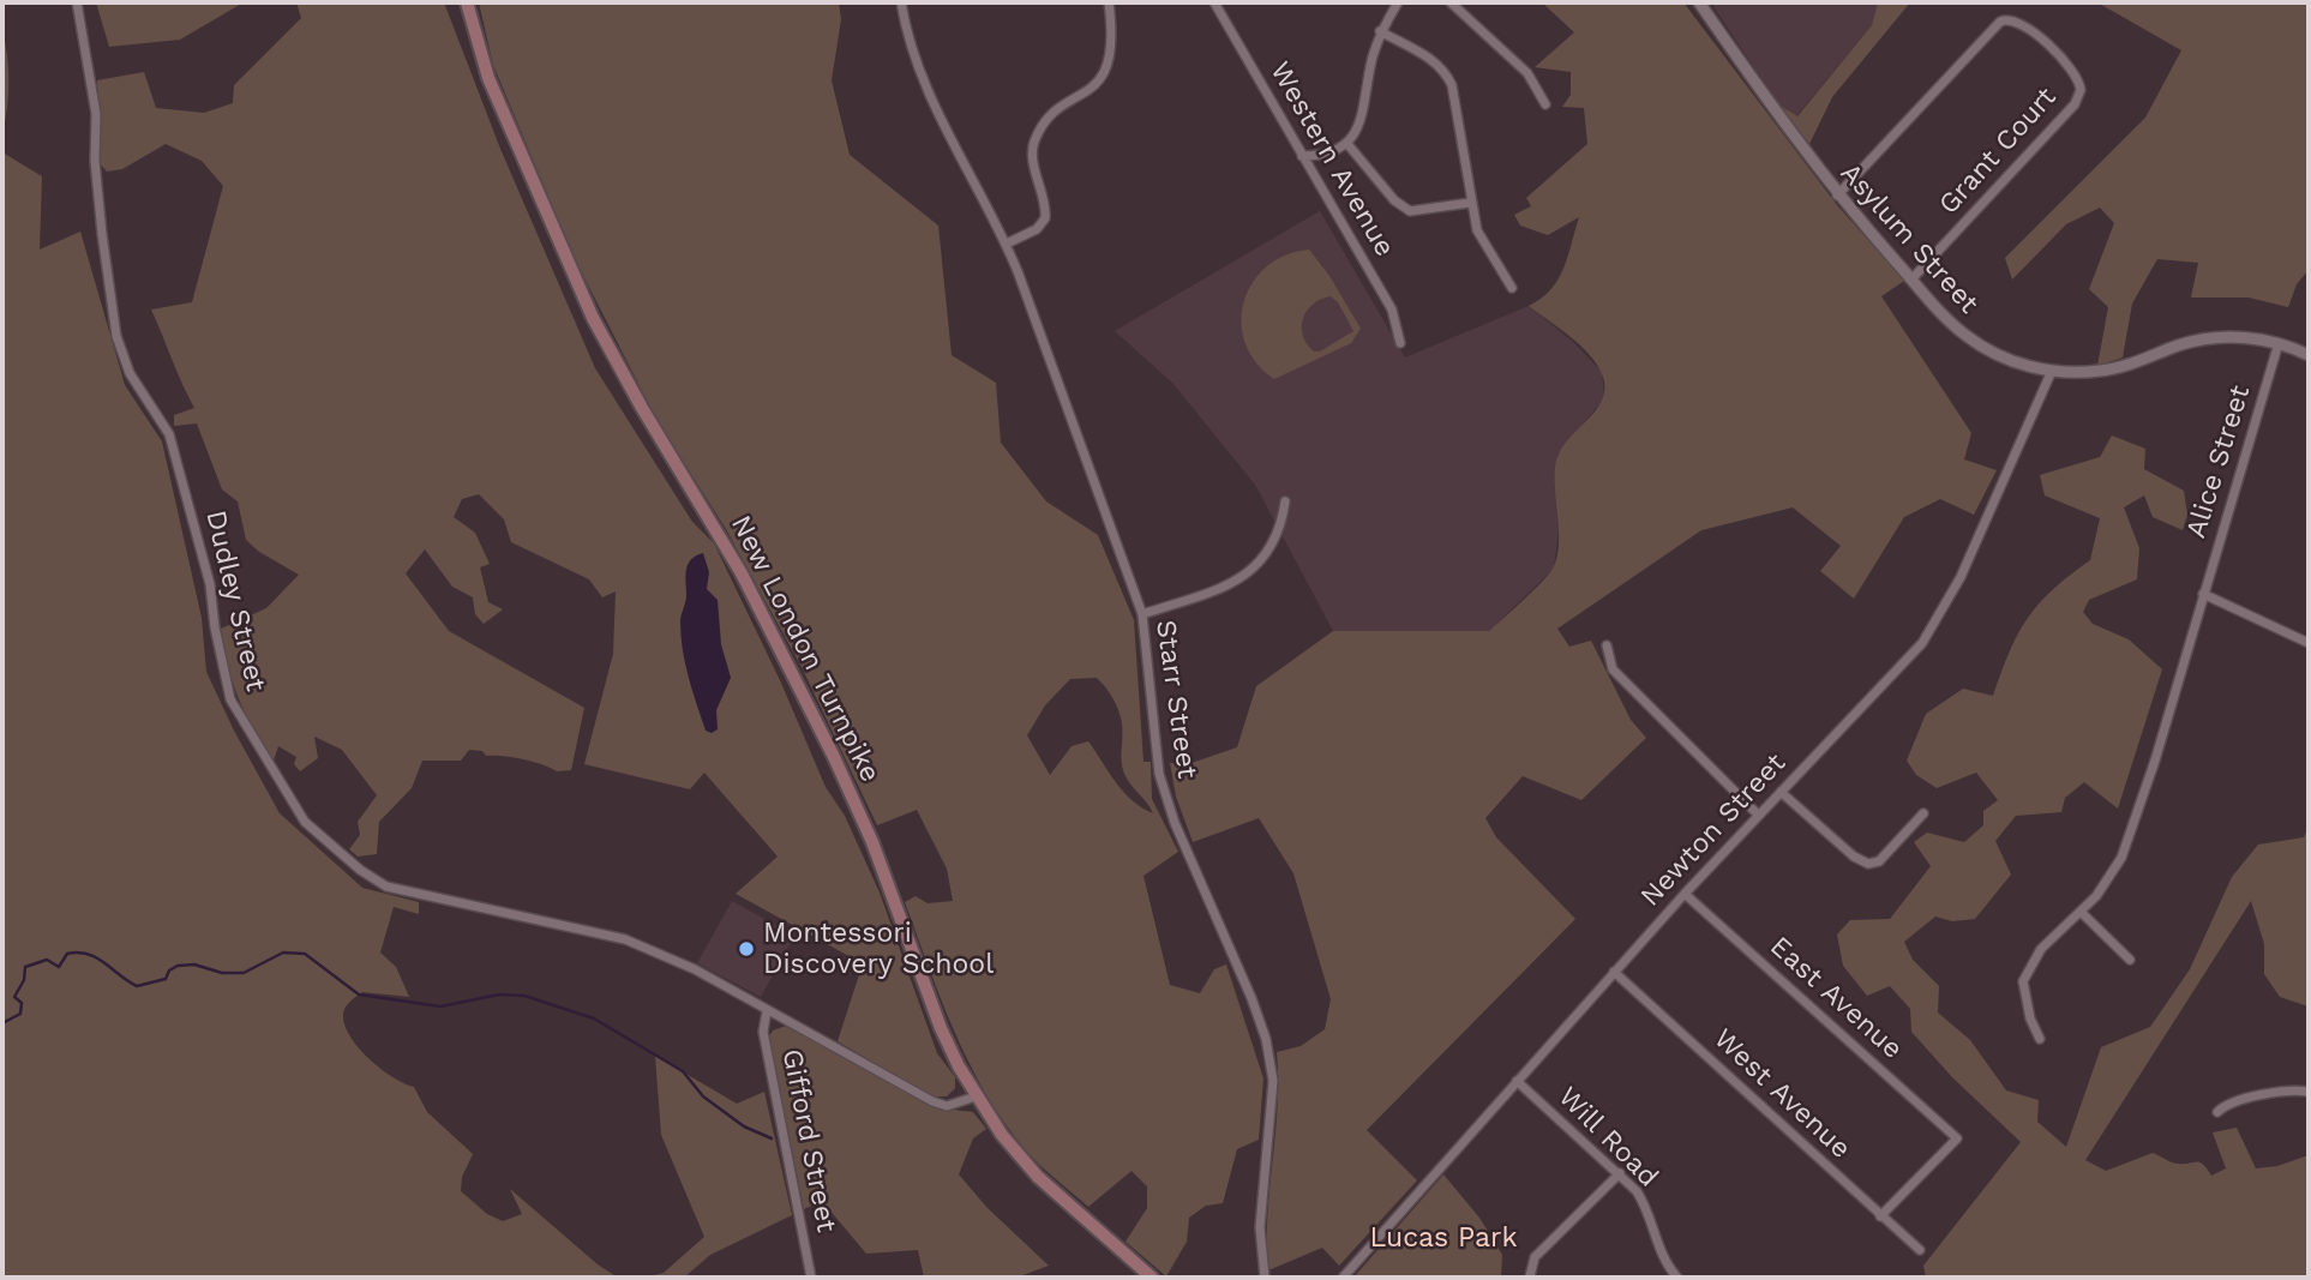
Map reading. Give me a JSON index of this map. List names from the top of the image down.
{
  "streets": {
    "main road": ["New London Turnpike"],
    "street": [
      "Grant Court",
      "Western Avenue",
      "Asylum Street",
      "Alice Street",
      "Dudley Street",
      "Starr Street",
      "Newton Street",
      "East Avenue",
      "West Avenue",
      "Will Road",
      "Gifford Street"
    ]
  },
  "crossings": [
    ["Grant Court", "Asylum Street"],
    ["Asylum Street", "Alice Street"],
    ["Asylum Street", "Newton Street"],
    ["Dudley Street", "New London Turnpike"],
    ["Dudley Street", "Gifford Street"],
    ["Newton Street", "East Avenue"],
    ["Newton Street", "West Avenue"],
    ["Newton Street", "Will Road"],
    ["East Avenue", "West Avenue"]
  ],
  "parks": ["Lucas Park"],
  "places": ["Montessori Discovery School"]
}
